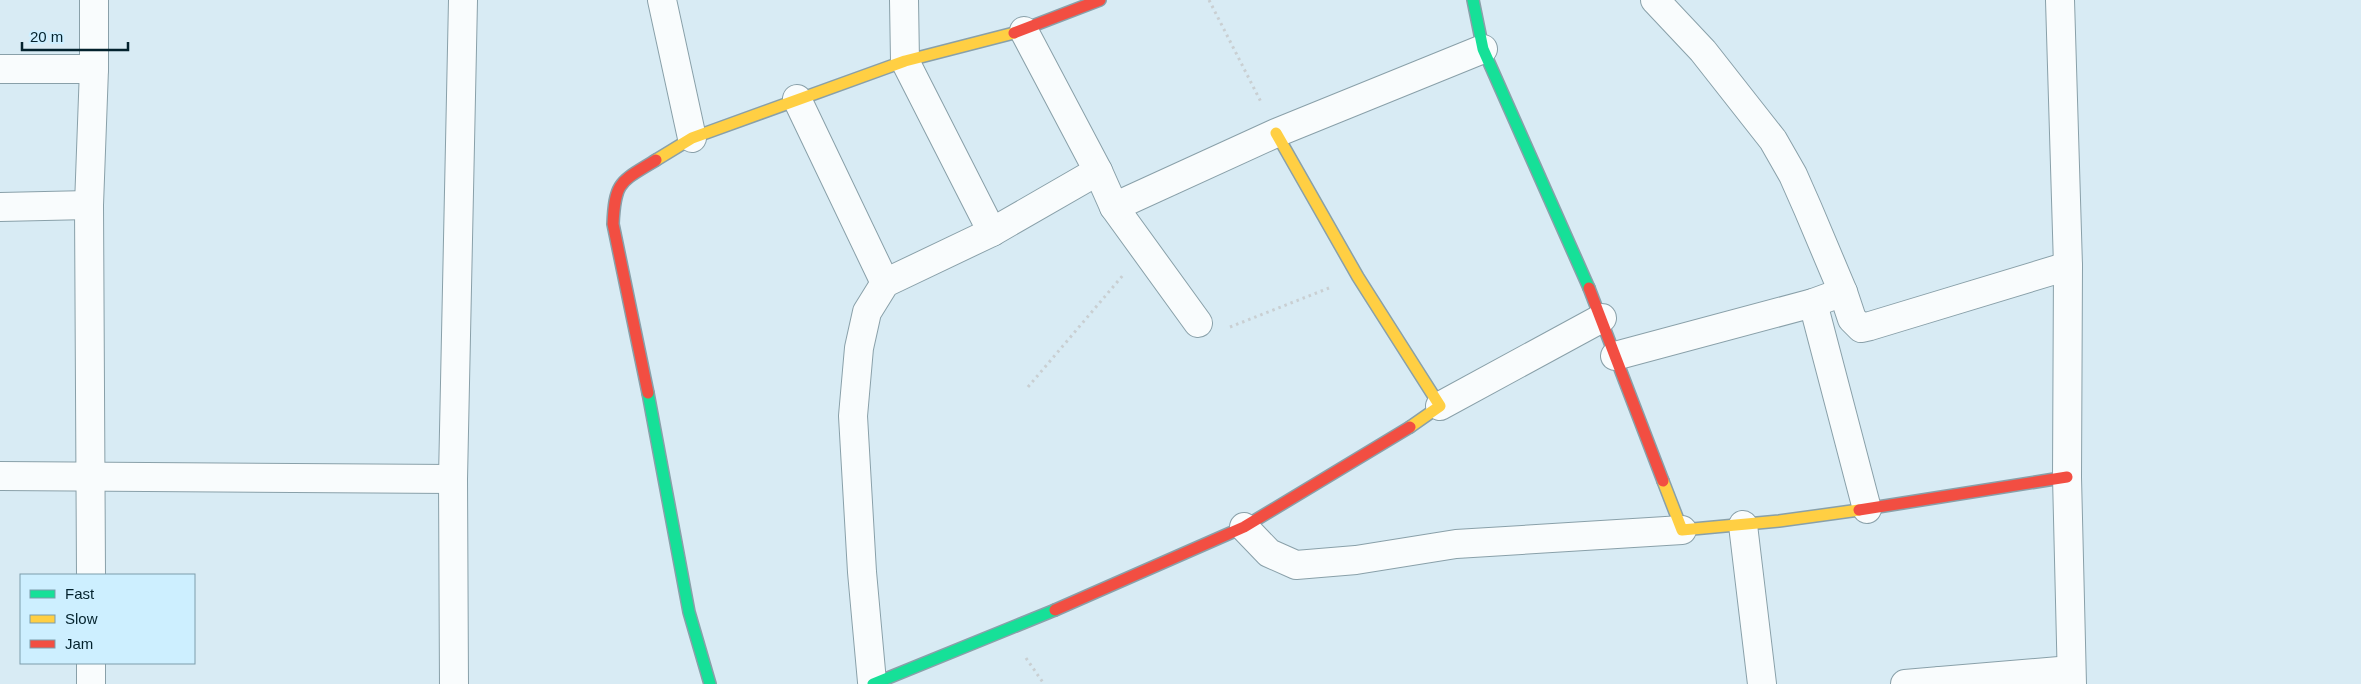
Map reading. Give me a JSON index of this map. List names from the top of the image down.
{
  "legend": ["Fast", "Slow", "Jam"],
  "scale_bar": "20 m"
}
